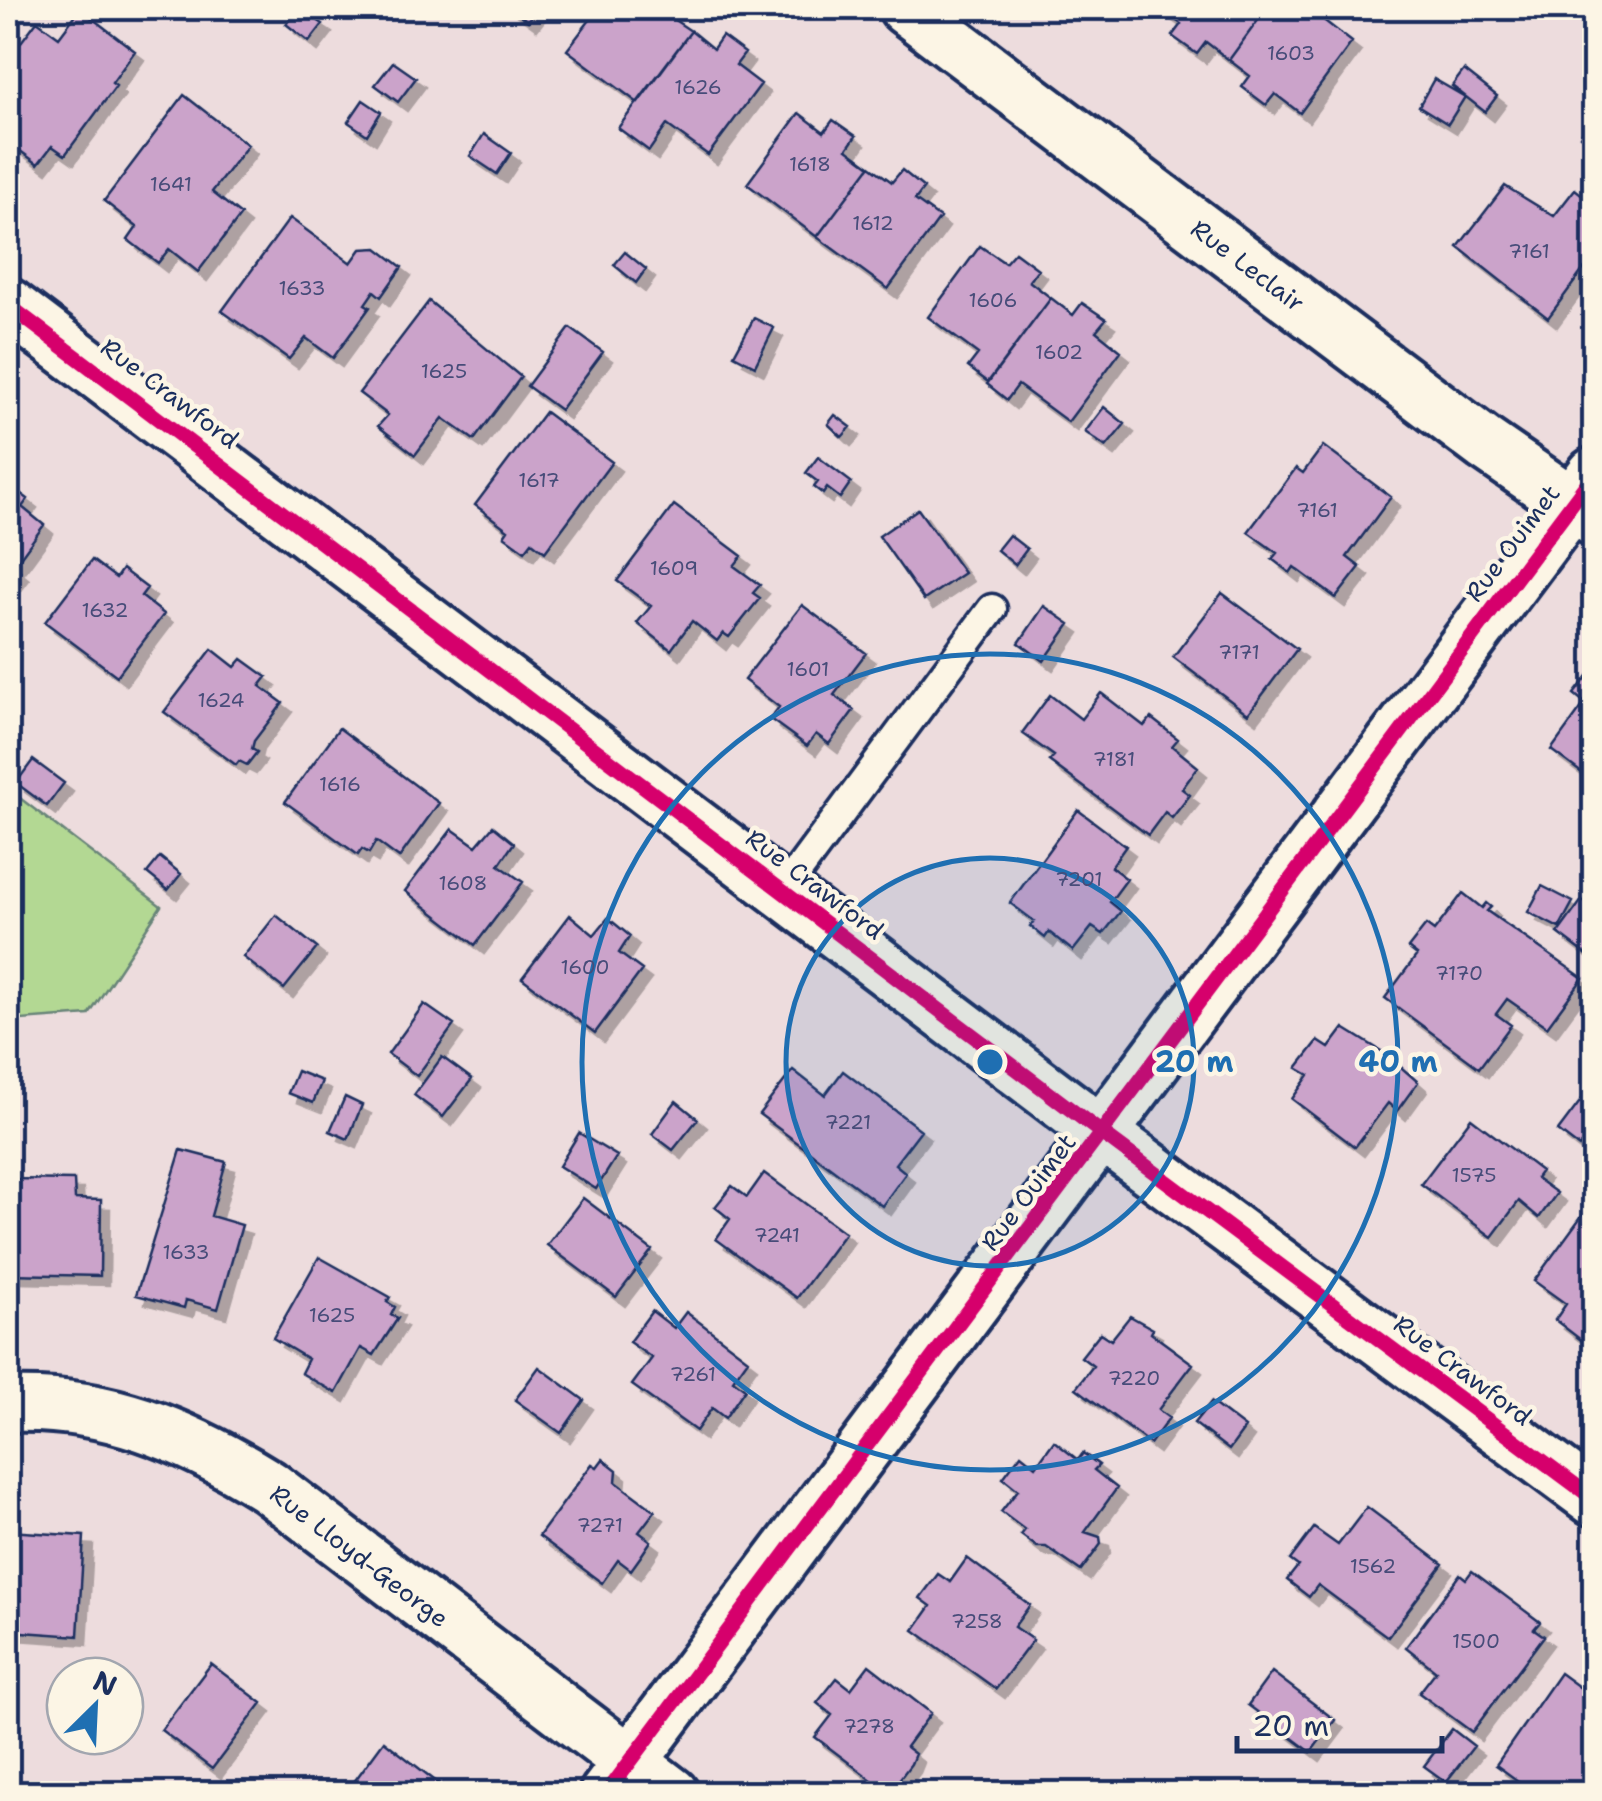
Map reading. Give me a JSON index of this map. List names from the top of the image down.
{
  "streets": {
    "street": [
      "Rue Leclair",
      "Rue Crawford",
      "Rue Ouimet",
      "Rue Lloyd-George"
    ]
  },
  "crossings": [
    ["Rue Leclair", "Rue Ouimet"],
    ["Rue Crawford", "Rue Ouimet"],
    ["Rue Ouimet", "Rue Lloyd-George"]
  ],
  "house_numbers": [
    "1603",
    "1626",
    "1618",
    "1641",
    "1612",
    "7161",
    "1633",
    "1606",
    "1602",
    "1625",
    "1617",
    "7161",
    "1609",
    "1632",
    "7171",
    "1601",
    "1624",
    "7181",
    "1616",
    "7201",
    "1608",
    "1600",
    "7170",
    "7221",
    "1575",
    "7241",
    "1633",
    "1625",
    "7261",
    "7220",
    "7271",
    "1562",
    "7258",
    "1500",
    "7278"
  ],
  "scale_bar": "20 m",
  "north": "top right",
  "rings": ["20 m", "40 m"]
}
